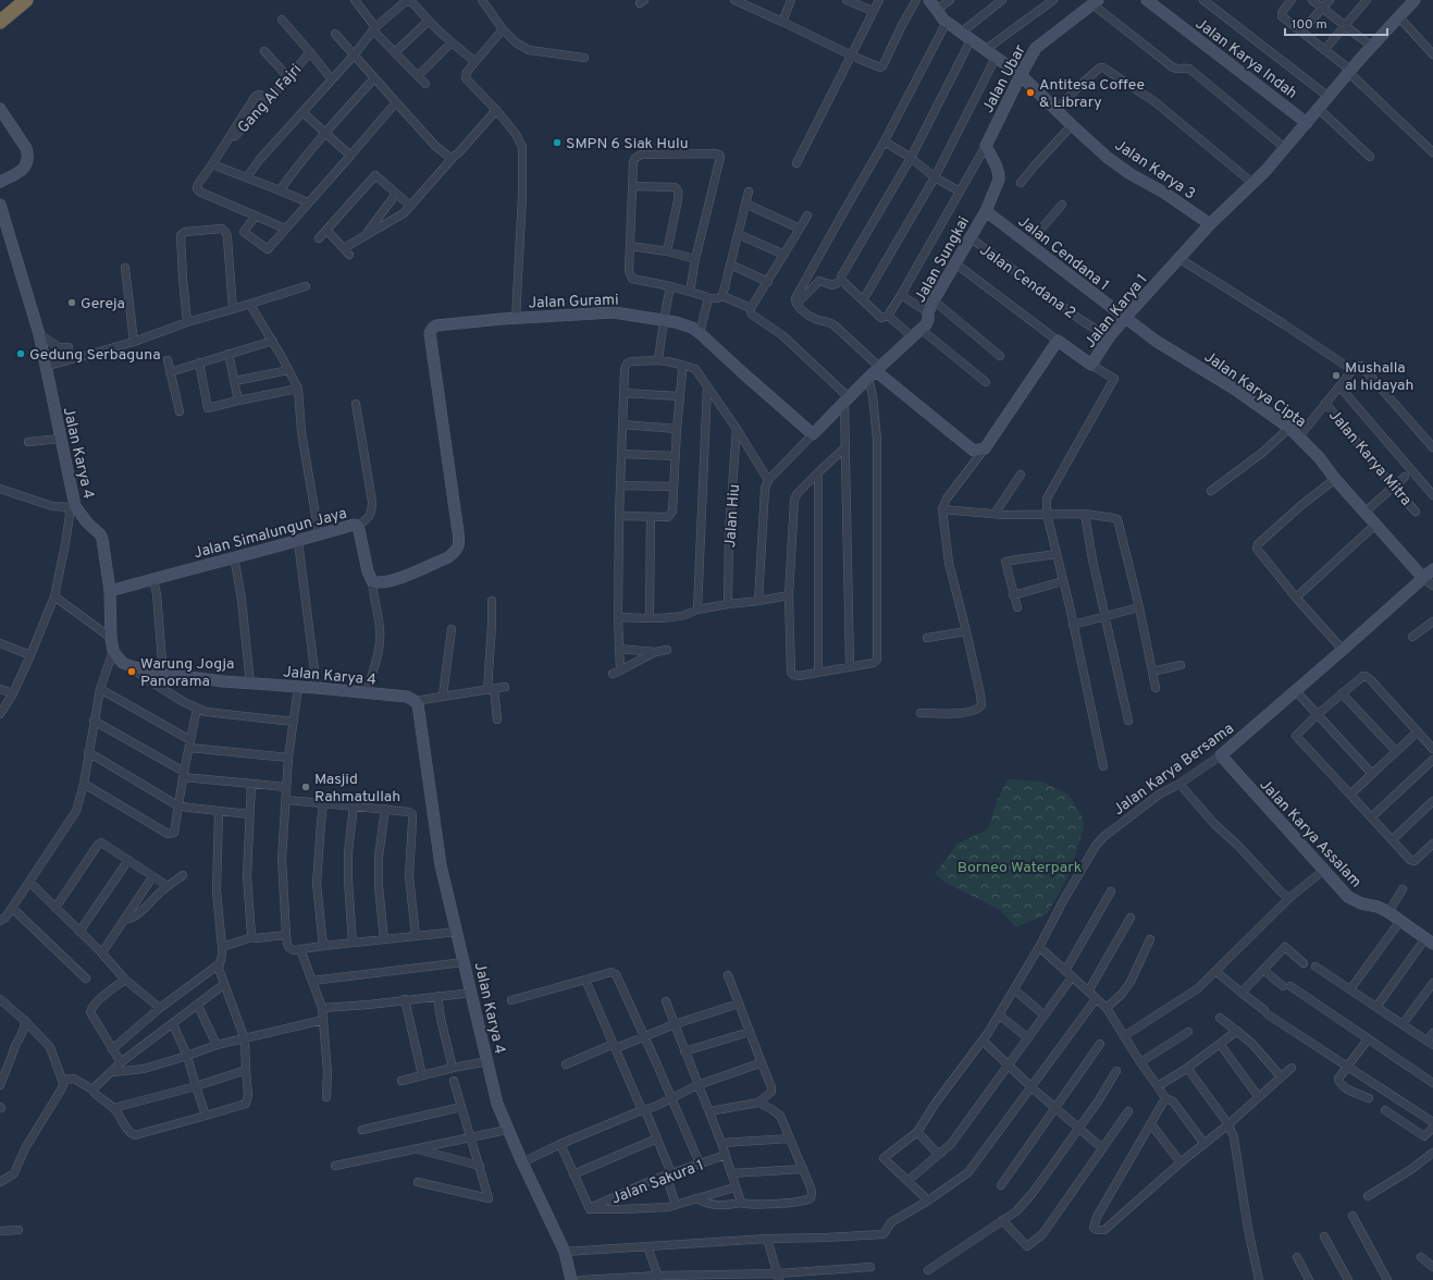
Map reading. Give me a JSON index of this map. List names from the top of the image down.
{
  "streets": {
    "street": [
      "Jalan Karya Indah",
      "Jalan Ubar",
      "Gang Al Fajri",
      "Jalan Karya 3",
      "Jalan Cendana 1",
      "Jalan Sungkai",
      "Jalan Cendana 2",
      "Jalan Gurami",
      "Jalan Karya 1",
      "Jalan Karya Cipta",
      "Jalan Karya 4",
      "Jalan Karya Mitra",
      "Jalan Hiu",
      "Jalan Simalungun Jaya",
      "Jalan Karya Bersama",
      "Jalan Karya Assalam",
      "Jalan Sakura 1"
    ]
  },
  "crossings": [
    ["Jalan Karya Indah", "Jalan Karya 1"],
    ["Jalan Ubar", "Jalan Karya 3"],
    ["Jalan Ubar", "Jalan Sungkai"],
    ["Jalan Karya 3", "Jalan Karya 1"],
    ["Jalan Cendana 1", "Jalan Sungkai"],
    ["Jalan Cendana 1", "Jalan Karya 1"],
    ["Jalan Cendana 1", "Jalan Karya Cipta"],
    ["Jalan Sungkai", "Jalan Cendana 2"],
    ["Jalan Cendana 2", "Jalan Karya 1"],
    ["Jalan Gurami", "Jalan Simalungun Jaya"],
    ["Jalan Karya 1", "Jalan Karya Cipta"],
    ["Jalan Karya Cipta", "Jalan Karya Bersama"],
    ["Jalan Karya 4", "Jalan Simalungun Jaya"],
    ["Jalan Karya Bersama", "Jalan Karya Assalam"]
  ],
  "parks": ["Borneo Waterpark"],
  "places": [
    "Antitesa Coffee & Library",
    "SMPN 6 Siak Hulu",
    "Gereja",
    "Gedung Serbaguna",
    "Mushalla al hidayah",
    "Warung Jogja Panorama",
    "Masjid Rahmatullah"
  ],
  "scale_bar": "100 m"
}
